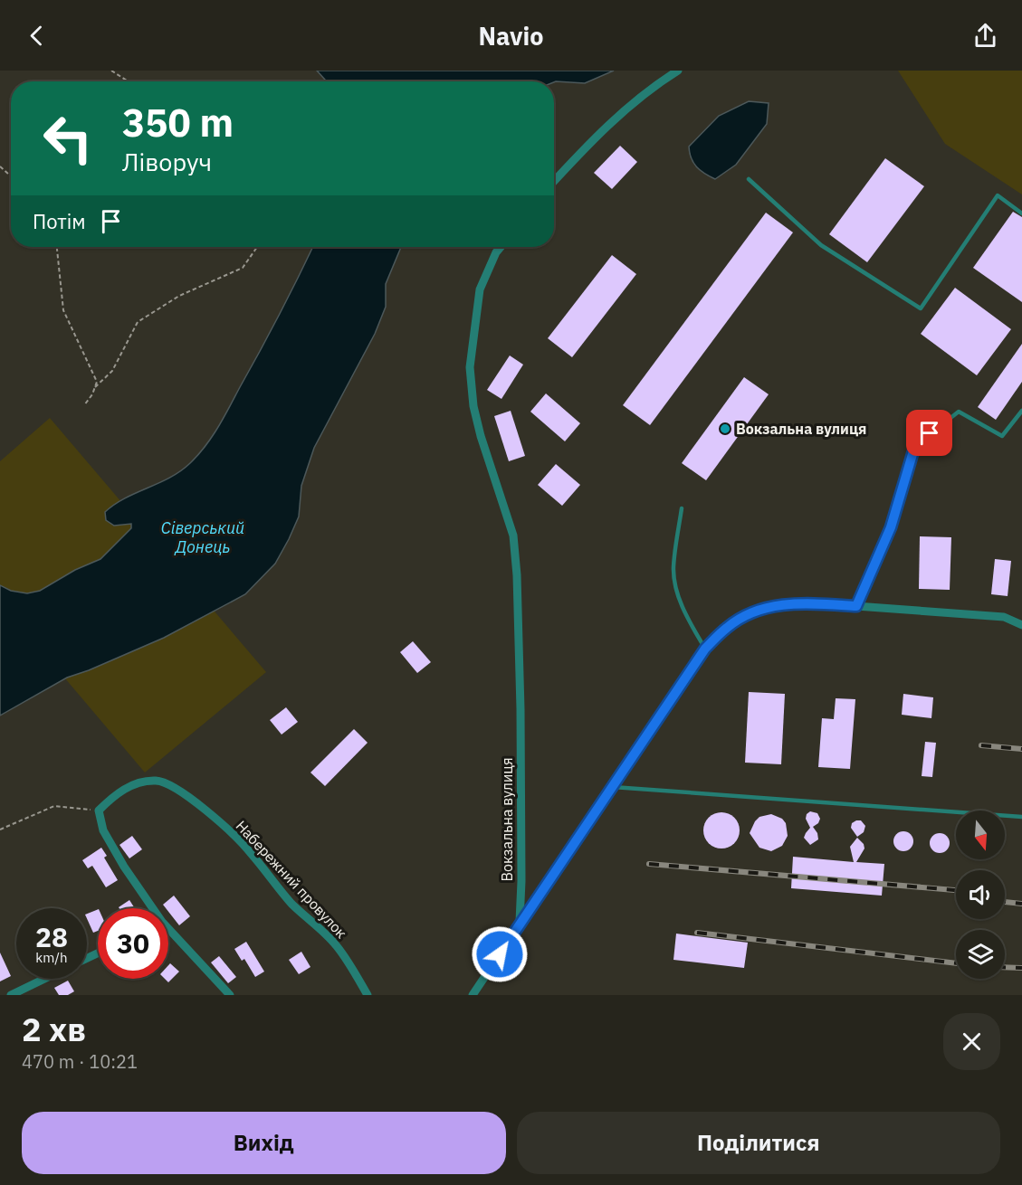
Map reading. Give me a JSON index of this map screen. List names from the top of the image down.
{
  "streets": {
    "street": ["Вокзальна вулиця", "Набережний провулок"]
  },
  "water": ["Сіверський Донець"],
  "places": ["Вокзальна вулиця"],
  "north": "bottom",
  "page": {
    "header": "Navio",
    "turn": ["350 m", "Ліворуч"],
    "then": "Потім",
    "speed": "28 km/h",
    "limit": "30",
    "heading": ["2 хв", "470 m · 10:21"],
    "buttons": ["Вихід", "Поділитися"]
  }
}
